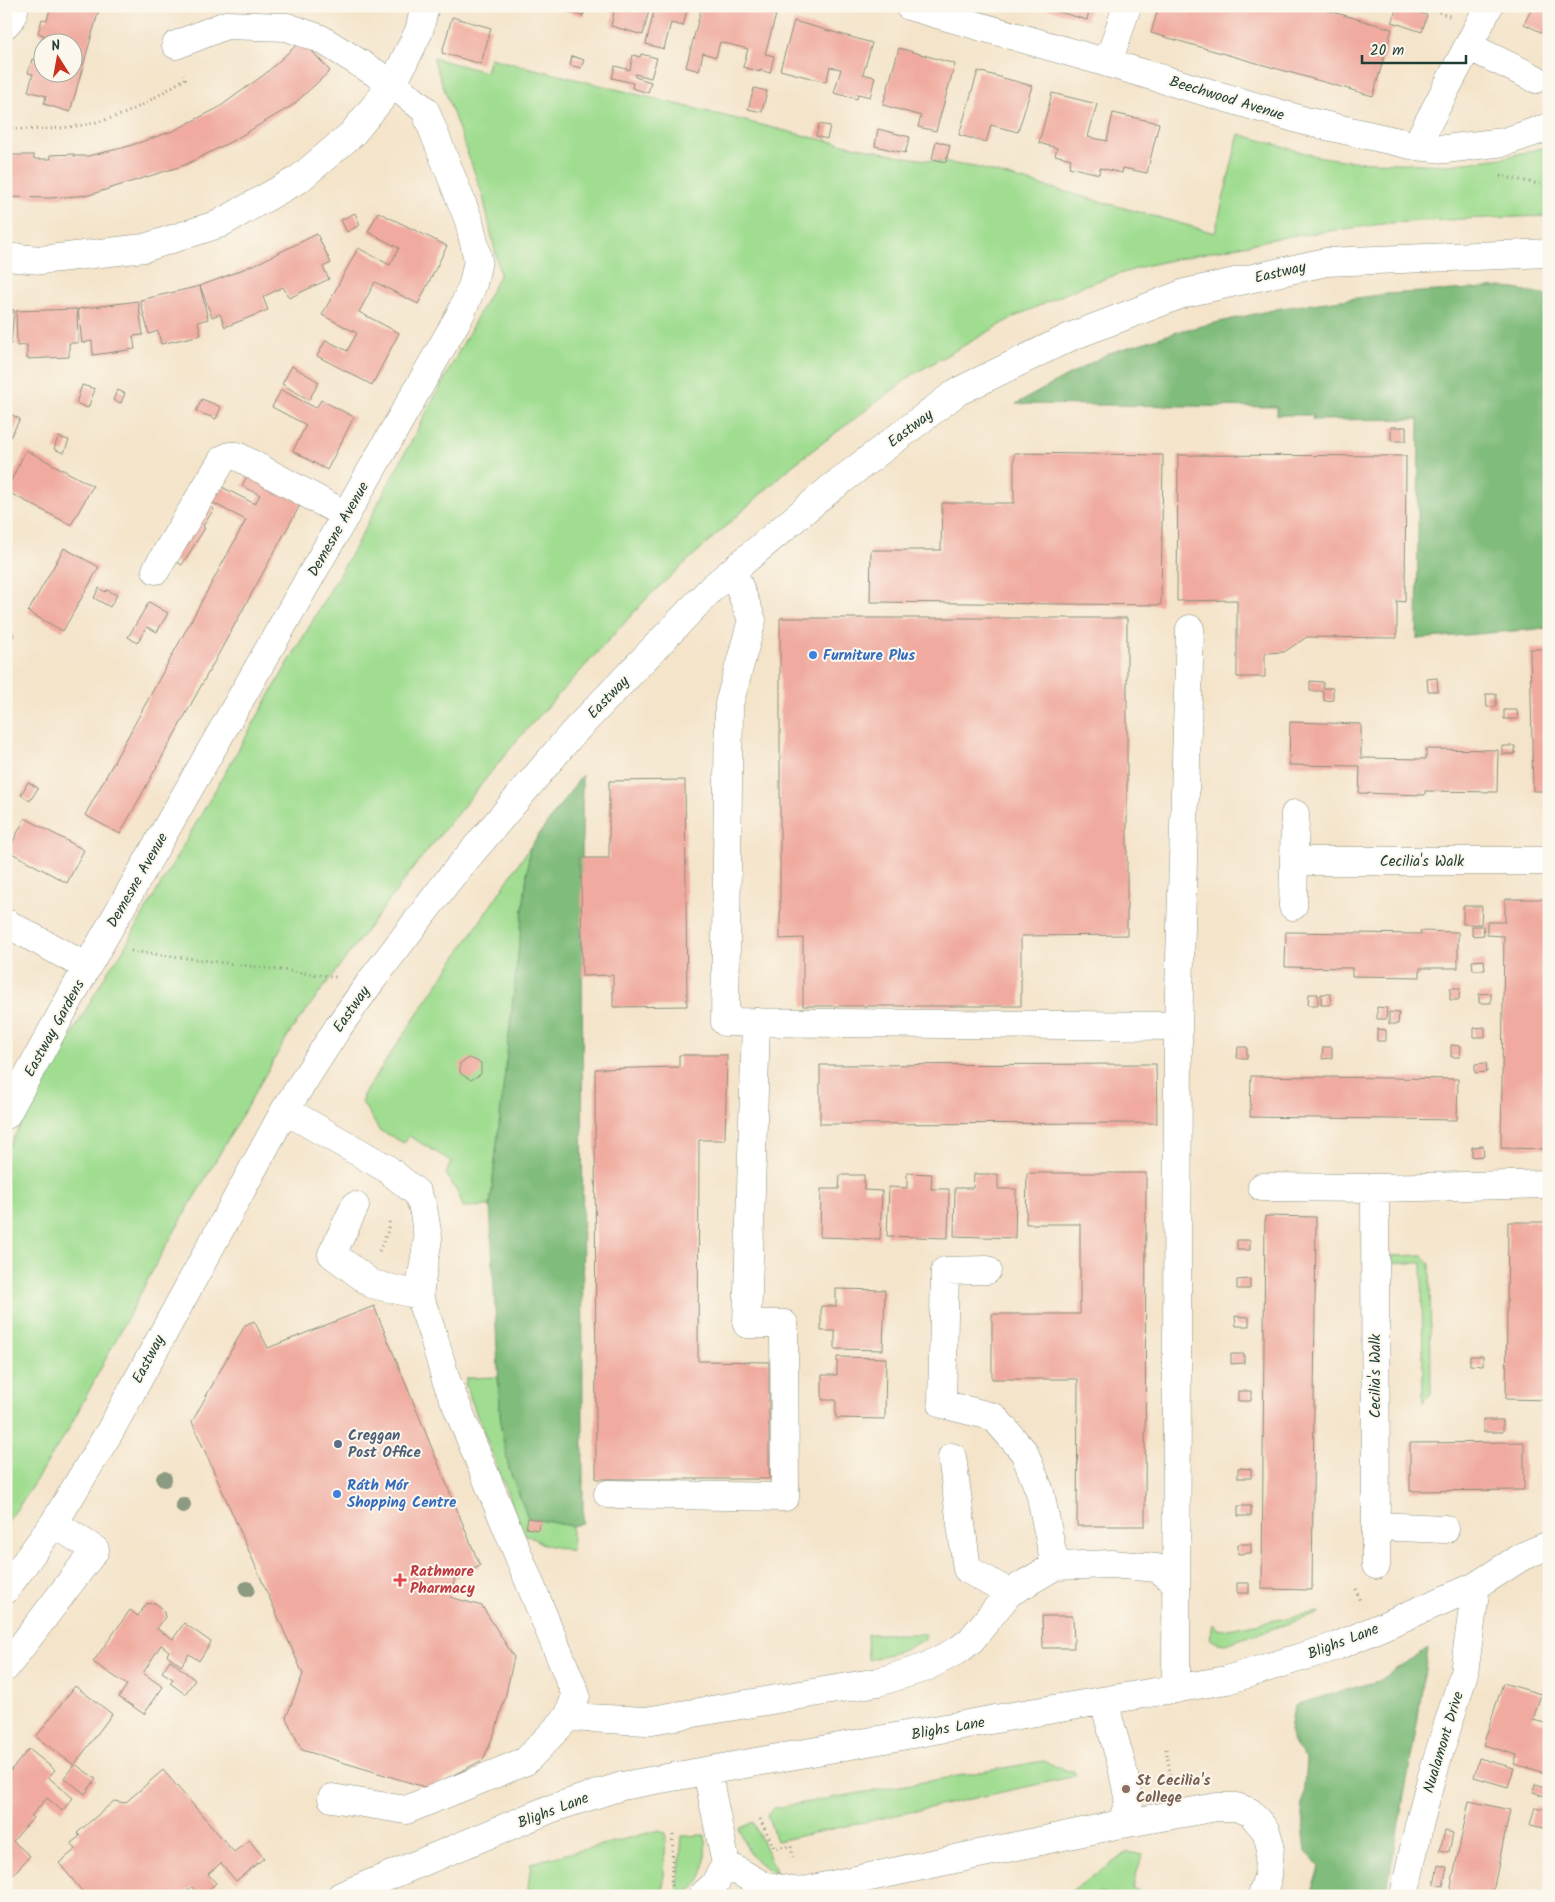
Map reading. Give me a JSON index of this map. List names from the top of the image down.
{
  "streets": {
    "street": [
      "Beechwood Avenue",
      "Eastway",
      "Demesne Avenue",
      "Cecilia's Walk",
      "Eastway Gardens",
      "Blighs Lane",
      "Nualamont Drive"
    ]
  },
  "crossings": [
    ["Demesne Avenue", "Eastway Gardens"],
    ["Blighs Lane", "Nualamont Drive"]
  ],
  "places": {
    "other": [
      "Furniture Plus",
      "Creggan Post Office",
      "Ráth Mór Shopping Centre",
      "St Cecilia's College"
    ],
    "health": ["Rathmore Pharmacy"]
  },
  "scale_bar": "20 m",
  "north": "top"
}
